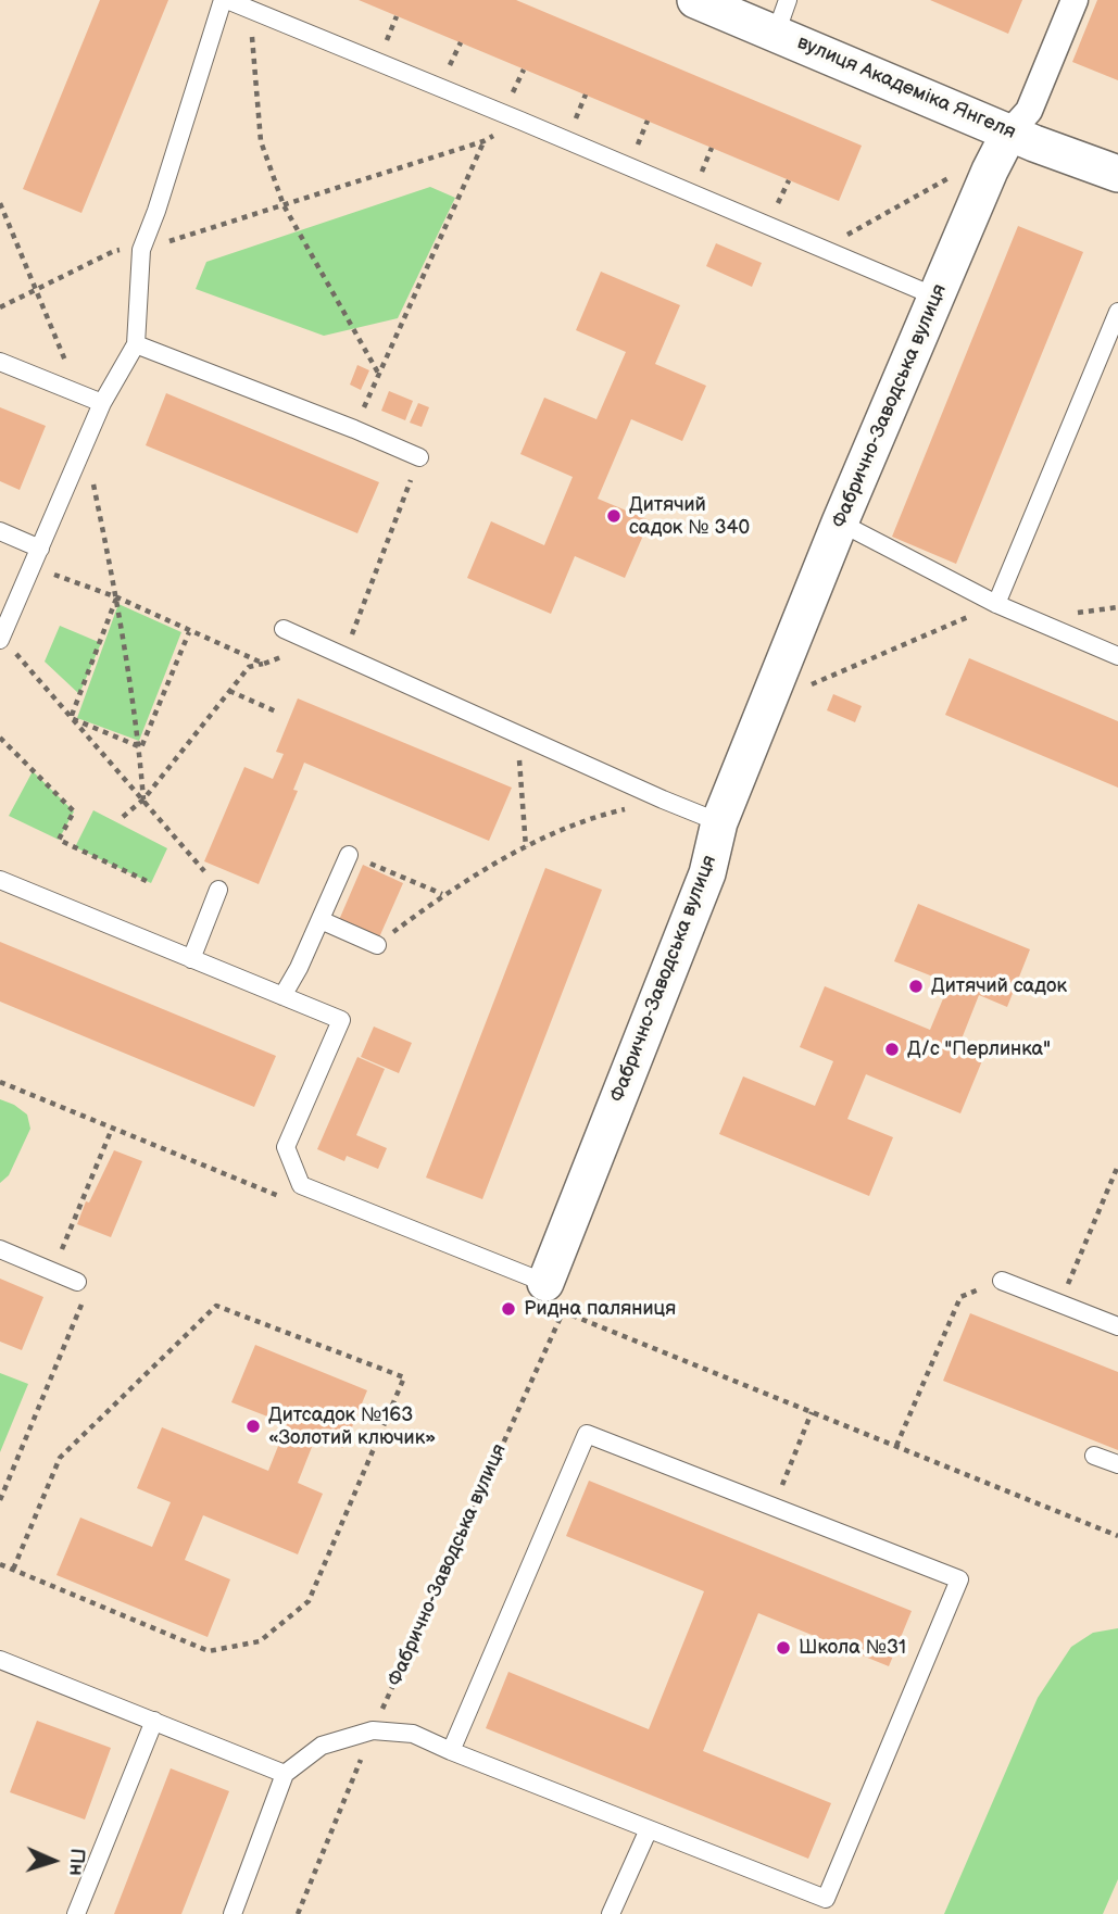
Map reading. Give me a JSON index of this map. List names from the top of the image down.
{
  "streets": {
    "street": ["вулиця Академіка Янгеля", "Фабрично-Заводська вулиця"]
  },
  "crossings": [
    ["вулиця Академіка Янгеля", "Фабрично-Заводська вулиця"]
  ],
  "places": [
    "Дитячий садок № 340",
    "Дитячий садок",
    "Д/с \"Перлинка\"",
    "Ридна паляниця",
    "Дитсадок №163 «Золотий ключик»",
    "Школа №31"
  ],
  "north": "right"
}
